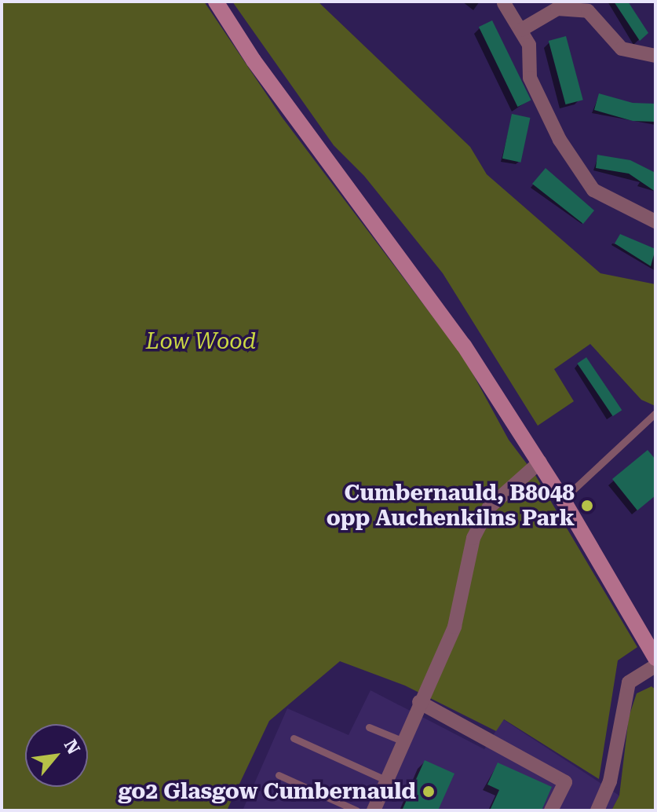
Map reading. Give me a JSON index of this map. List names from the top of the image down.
{
  "parks": ["Low Wood"],
  "places": ["Cumbernauld, B8048 opp Auchenkilns Park", "go2 Glasgow Cumbernauld"],
  "north": "top right"
}
